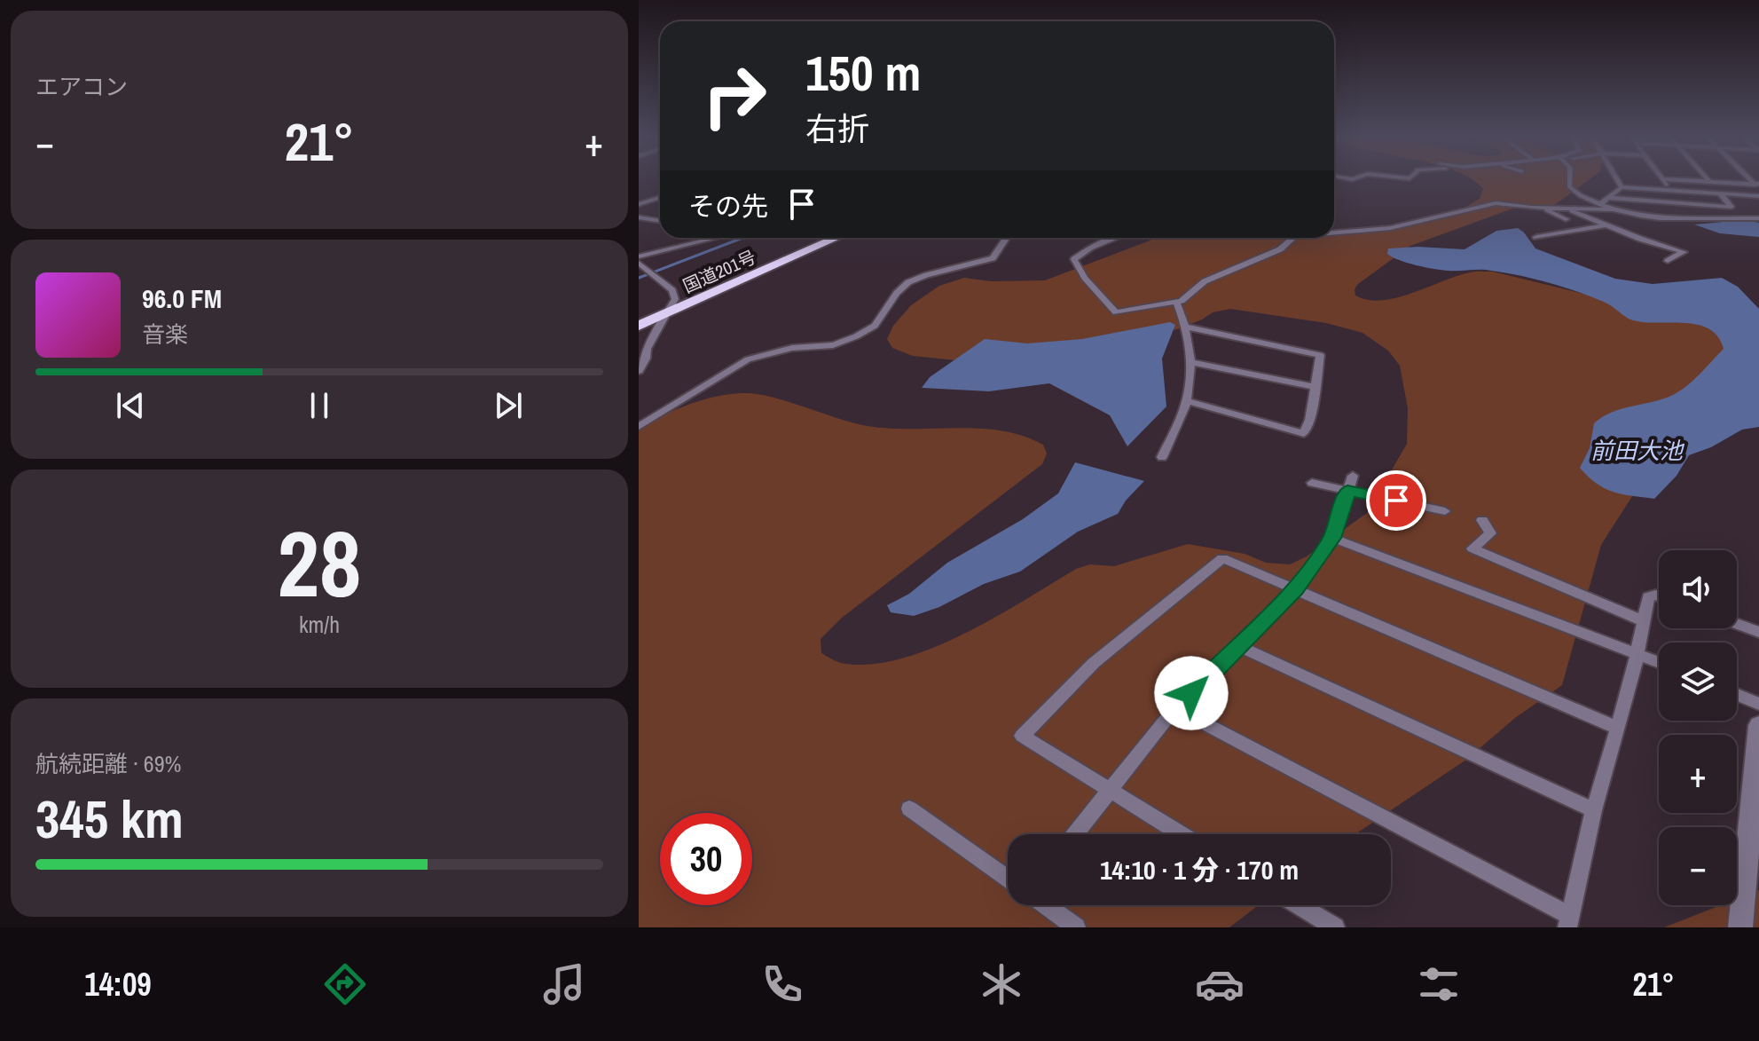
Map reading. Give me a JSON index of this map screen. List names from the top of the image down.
{
  "streets": {
    "highway": ["国道201号"]
  },
  "water": ["前田大池"],
  "page": {
    "tile": [
      "エアコン",
      ["28", "km/h"],
      ["航続距離 · 69%", "345 km"]
    ],
    "turn": ["150 m", "右折"],
    "heat": ["−", "21°", "+"],
    "then": "その先",
    "song": ["96.0 FM", "音楽"],
    "map_buttons": ["+", "−"],
    "limit": "30",
    "trip": "14:10 · 1 分 · 170 m",
    "tabs": ["14:09", "21°"]
  }
}
